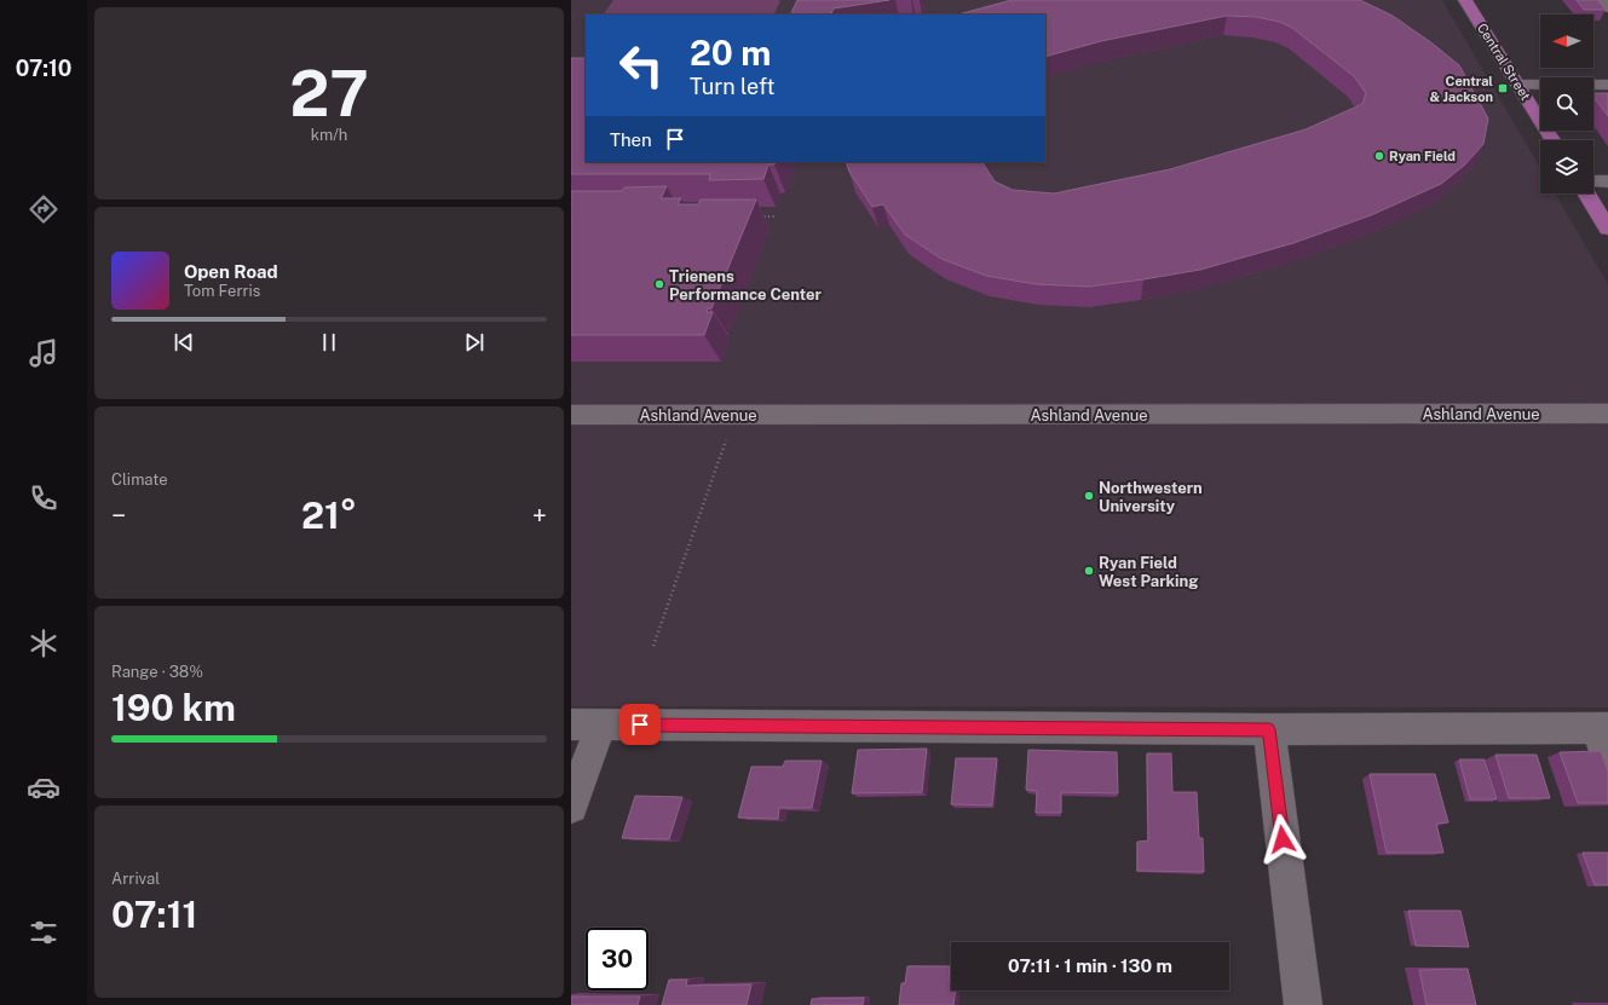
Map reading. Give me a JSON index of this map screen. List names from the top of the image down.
{
  "streets": {
    "main road": ["Central Street"],
    "street": ["Ashland Avenue"]
  },
  "places": {
    "transit": ["Central & Jackson"],
    "other": [
      "Ryan Field",
      "Trienens Performance Center",
      "Northwestern University",
      "Ryan Field West Parking"
    ]
  },
  "north": "left",
  "page": {
    "tabs": "07:10",
    "tile": [
      ["27", "km/h"],
      "Climate",
      ["Range · 38%", "190 km"],
      ["Arrival", "07:11"]
    ],
    "turn": ["20 m", "Turn left"],
    "then": "Then",
    "song": ["Open Road", "Tom Ferris"],
    "heat": ["−", "21°", "+"],
    "limit": "30",
    "trip": "07:11 · 1 min · 130 m"
  }
}
